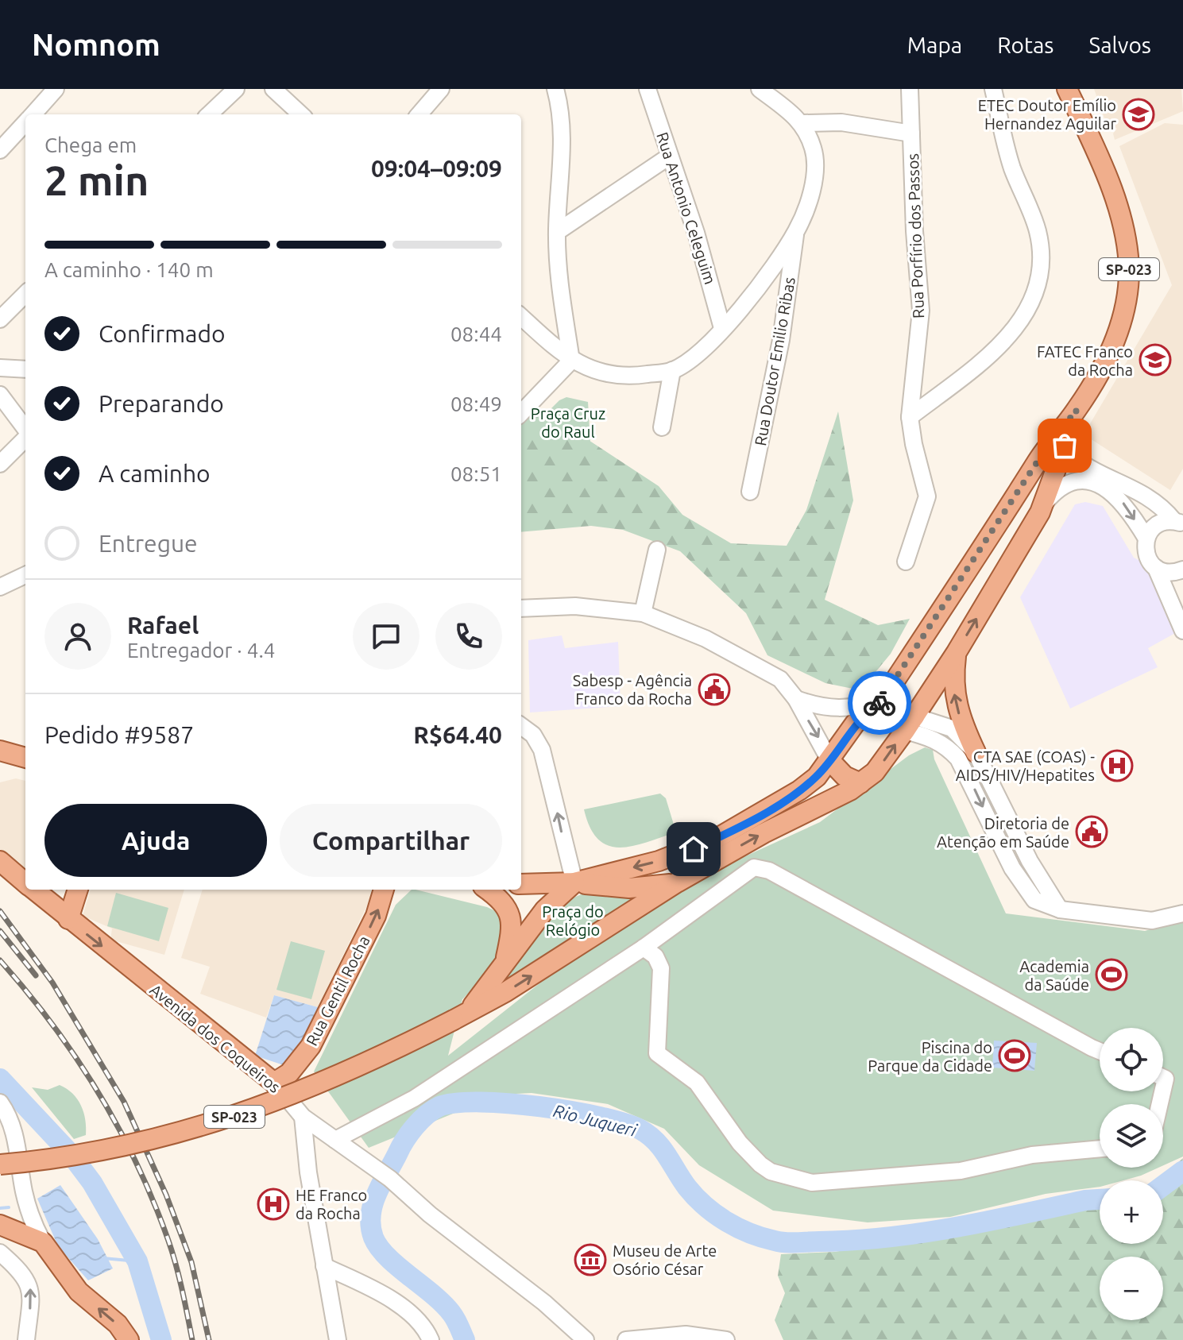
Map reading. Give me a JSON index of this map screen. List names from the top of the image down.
{
  "streets": {
    "main road": ["SP-023", "Rua Gentil Rocha", "Avenida dos Coqueiros"],
    "street": ["Rua Antonio Celeguim", "Rua Porfírio dos Passos", "Rua Doutor Emilio Ribas"]
  },
  "crossings": [
    ["Rua Gentil Rocha", "Avenida dos Coqueiros"]
  ],
  "one_way": ["Avenida dos Coqueiros"],
  "water": ["Rio Juqueri"],
  "parks": ["Praça Cruz do Raul", "Praça do Relógio"],
  "places": {
    "school or university": ["ETEC Doutor Emílio Hernandez Aguilar", "FATEC Franco da Rocha"],
    "public building": ["Sabesp - Agência Franco da Rocha", "Diretoria de Atenção em Saúde"],
    "hospital": ["CTA SAE (COAS) - AIDS/HIV/Hepatites", "HE Franco da Rocha"],
    "sports": ["Academia da Saúde", "Piscina do Parque da Cidade"],
    "museum": ["Museu de Arte Osório César"]
  },
  "page": {
    "header": "Nomnom",
    "nav": ["Mapa", "Rotas", "Salvos"],
    "heading": ["2 min", "Chega em", "09:04–09:09"],
    "panel": [
      "Rafael",
      "Entregador · 4.4",
      "Pedido #9587",
      "R$64.40"
    ],
    "bar": "A caminho · 140 m",
    "list": [
      ["Confirmado", "08:44"],
      ["Preparando", "08:49"],
      ["A caminho", "08:51"],
      "Entregue"
    ],
    "buttons": ["Ajuda", "Compartilhar"],
    "map_buttons": ["+", "−"]
  }
}
